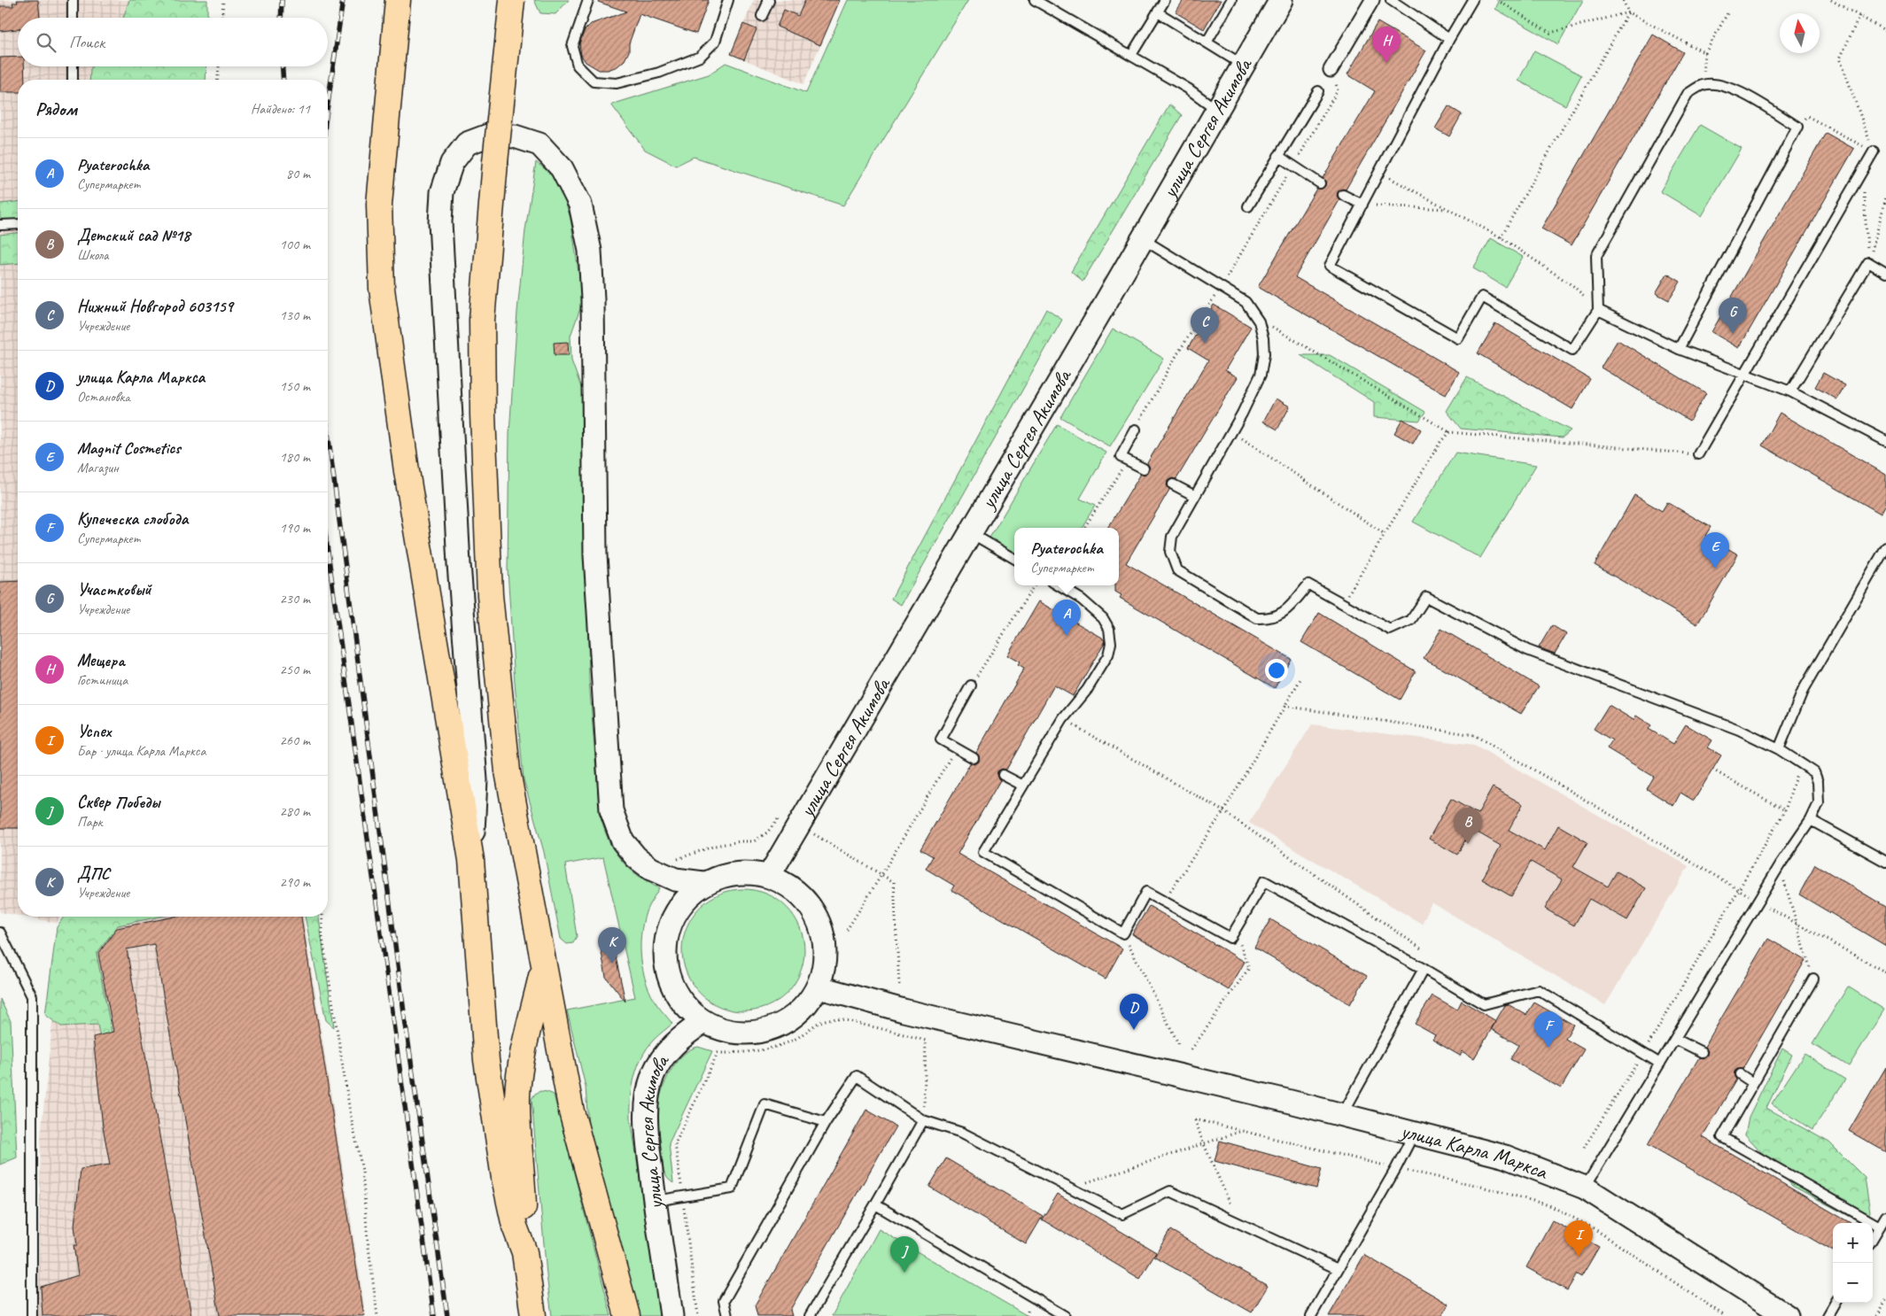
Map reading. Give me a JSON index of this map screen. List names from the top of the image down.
{
  "streets": {
    "street": ["улица Сергея Акимова", "улица Карла Маркса"]
  },
  "north": "top",
  "page": {
    "search": "Поиск",
    "pins": [
      "H",
      "G",
      "C",
      "E",
      "A",
      "B",
      "K",
      "D",
      "F",
      "I",
      "J"
    ],
    "heading": ["Рядом", "Найдено: 11"],
    "list": [
      {
        "mark": "A",
        "name": "Pyaterochka",
        "note": "Супермаркет",
        "value": "80 m"
      },
      {
        "mark": "B",
        "name": "Детский сад №18",
        "note": "Школа",
        "value": "100 m"
      },
      {
        "mark": "C",
        "name": "Нижний Новгород 603159",
        "note": "Учреждение",
        "value": "130 m"
      },
      {
        "mark": "D",
        "name": "улица Карла Маркса",
        "note": "Остановка",
        "value": "150 m"
      },
      {
        "mark": "E",
        "name": "Magnit Cosmetics",
        "note": "Магазин",
        "value": "180 m"
      },
      {
        "mark": "F",
        "name": "Купеческа слобода",
        "note": "Супермаркет",
        "value": "190 m"
      },
      {
        "mark": "G",
        "name": "Участковый",
        "note": "Учреждение",
        "value": "230 m"
      },
      {
        "mark": "H",
        "name": "Мещера",
        "note": "Гостиница",
        "value": "250 m"
      },
      {
        "mark": "I",
        "name": "Успех",
        "note": "Бар · улица Карла Маркса",
        "value": "260 m"
      },
      {
        "mark": "J",
        "name": "Сквер Победы",
        "note": "Парк",
        "value": "280 m"
      },
      {
        "mark": "K",
        "name": "ДПС",
        "note": "Учреждение",
        "value": "290 m"
      }
    ],
    "popup": ["Pyaterochka", "Супермаркет"],
    "map_buttons": ["+", "−"]
  }
}
